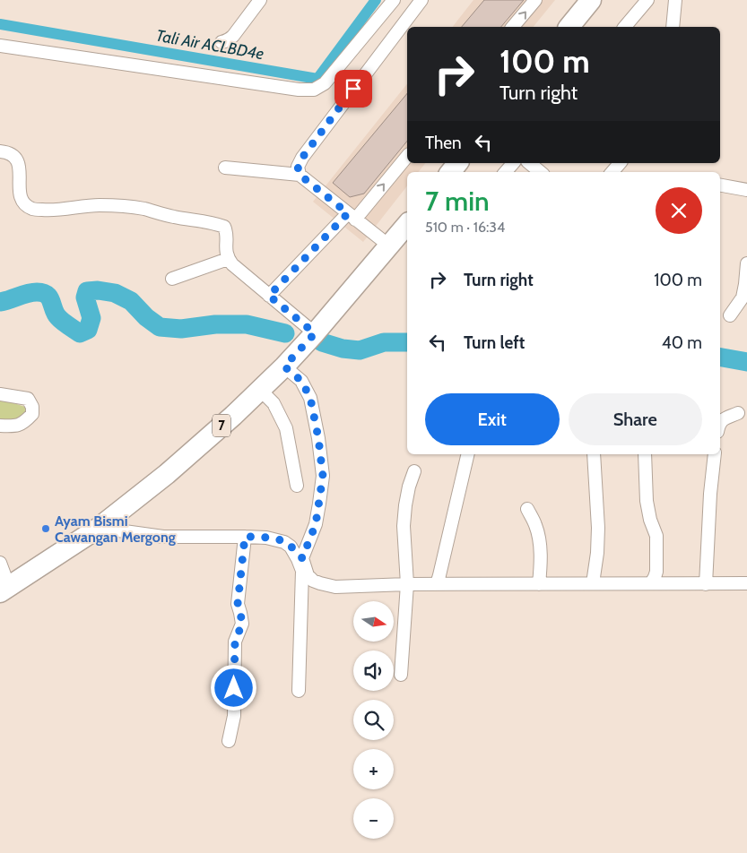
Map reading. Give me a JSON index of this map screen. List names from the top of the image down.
{
  "streets": {
    "main road": ["7"]
  },
  "water": ["Tali Air ACLBD4e"],
  "places": ["Ayam Bismi Cawangan Mergong"],
  "north": "right",
  "page": {
    "turn": ["100 m", "Turn right"],
    "then": "Then",
    "heading": ["7 min", "510 m · 16:34"],
    "list": [
      {
        "name": "Turn right",
        "value": "100 m"
      },
      {
        "name": "Turn left",
        "value": "40 m"
      }
    ],
    "buttons": ["Exit", "Share"],
    "map_buttons": ["+", "−"]
  }
}
